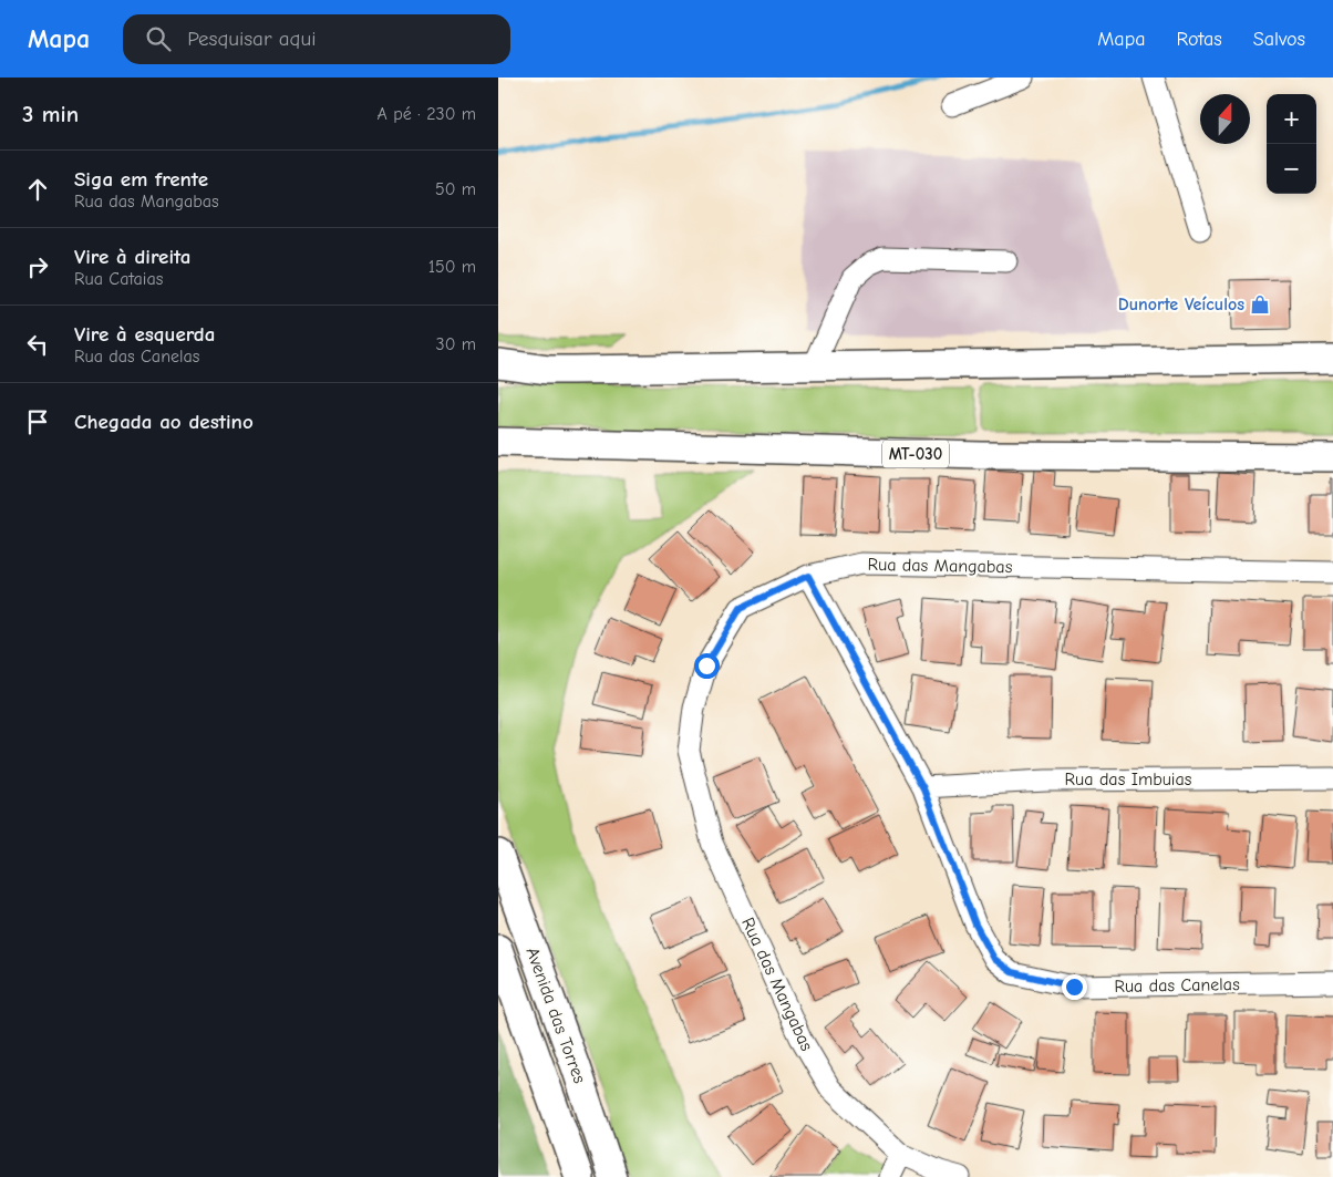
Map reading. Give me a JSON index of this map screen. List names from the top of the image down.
{
  "streets": {
    "main road": ["MT-030", "Avenida das Torres"],
    "street": ["Rua das Mangabas", "Rua das Imbuias", "Rua das Canelas"]
  },
  "crossings": [
    ["Rua das Imbuias", "Rua das Canelas"]
  ],
  "places": {
    "shop": ["Dunorte Veículos"]
  },
  "north": "top",
  "page": {
    "header": "Mapa",
    "search": "Pesquisar aqui",
    "nav": ["Mapa", "Rotas", "Salvos"],
    "heading": ["3 min", "A pé · 230 m"],
    "map_buttons": ["+", "−"],
    "list": [
      ["Siga em frente", "Rua das Mangabas", "50 m"],
      ["Vire à direita", "Rua Cataias", "150 m"],
      ["Vire à esquerda", "Rua das Canelas", "30 m"],
      "Chegada ao destino"
    ]
  }
}
